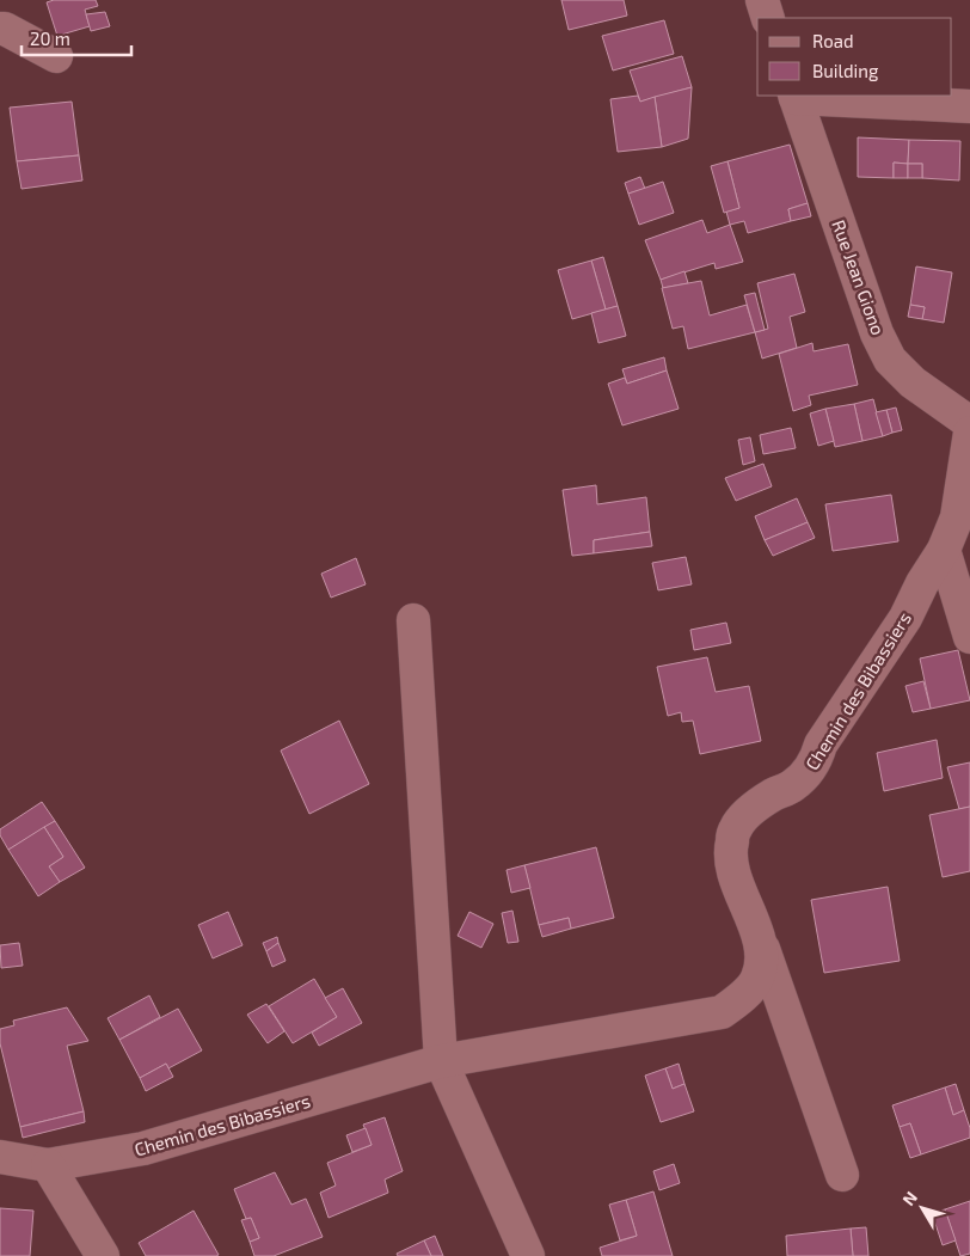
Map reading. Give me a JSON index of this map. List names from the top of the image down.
{
  "streets": {
    "street": ["Rue Jean Giono", "Chemin des Bibassiers"]
  },
  "legend": ["Road", "Building"],
  "scale_bar": "20 m",
  "north": "top left"
}
